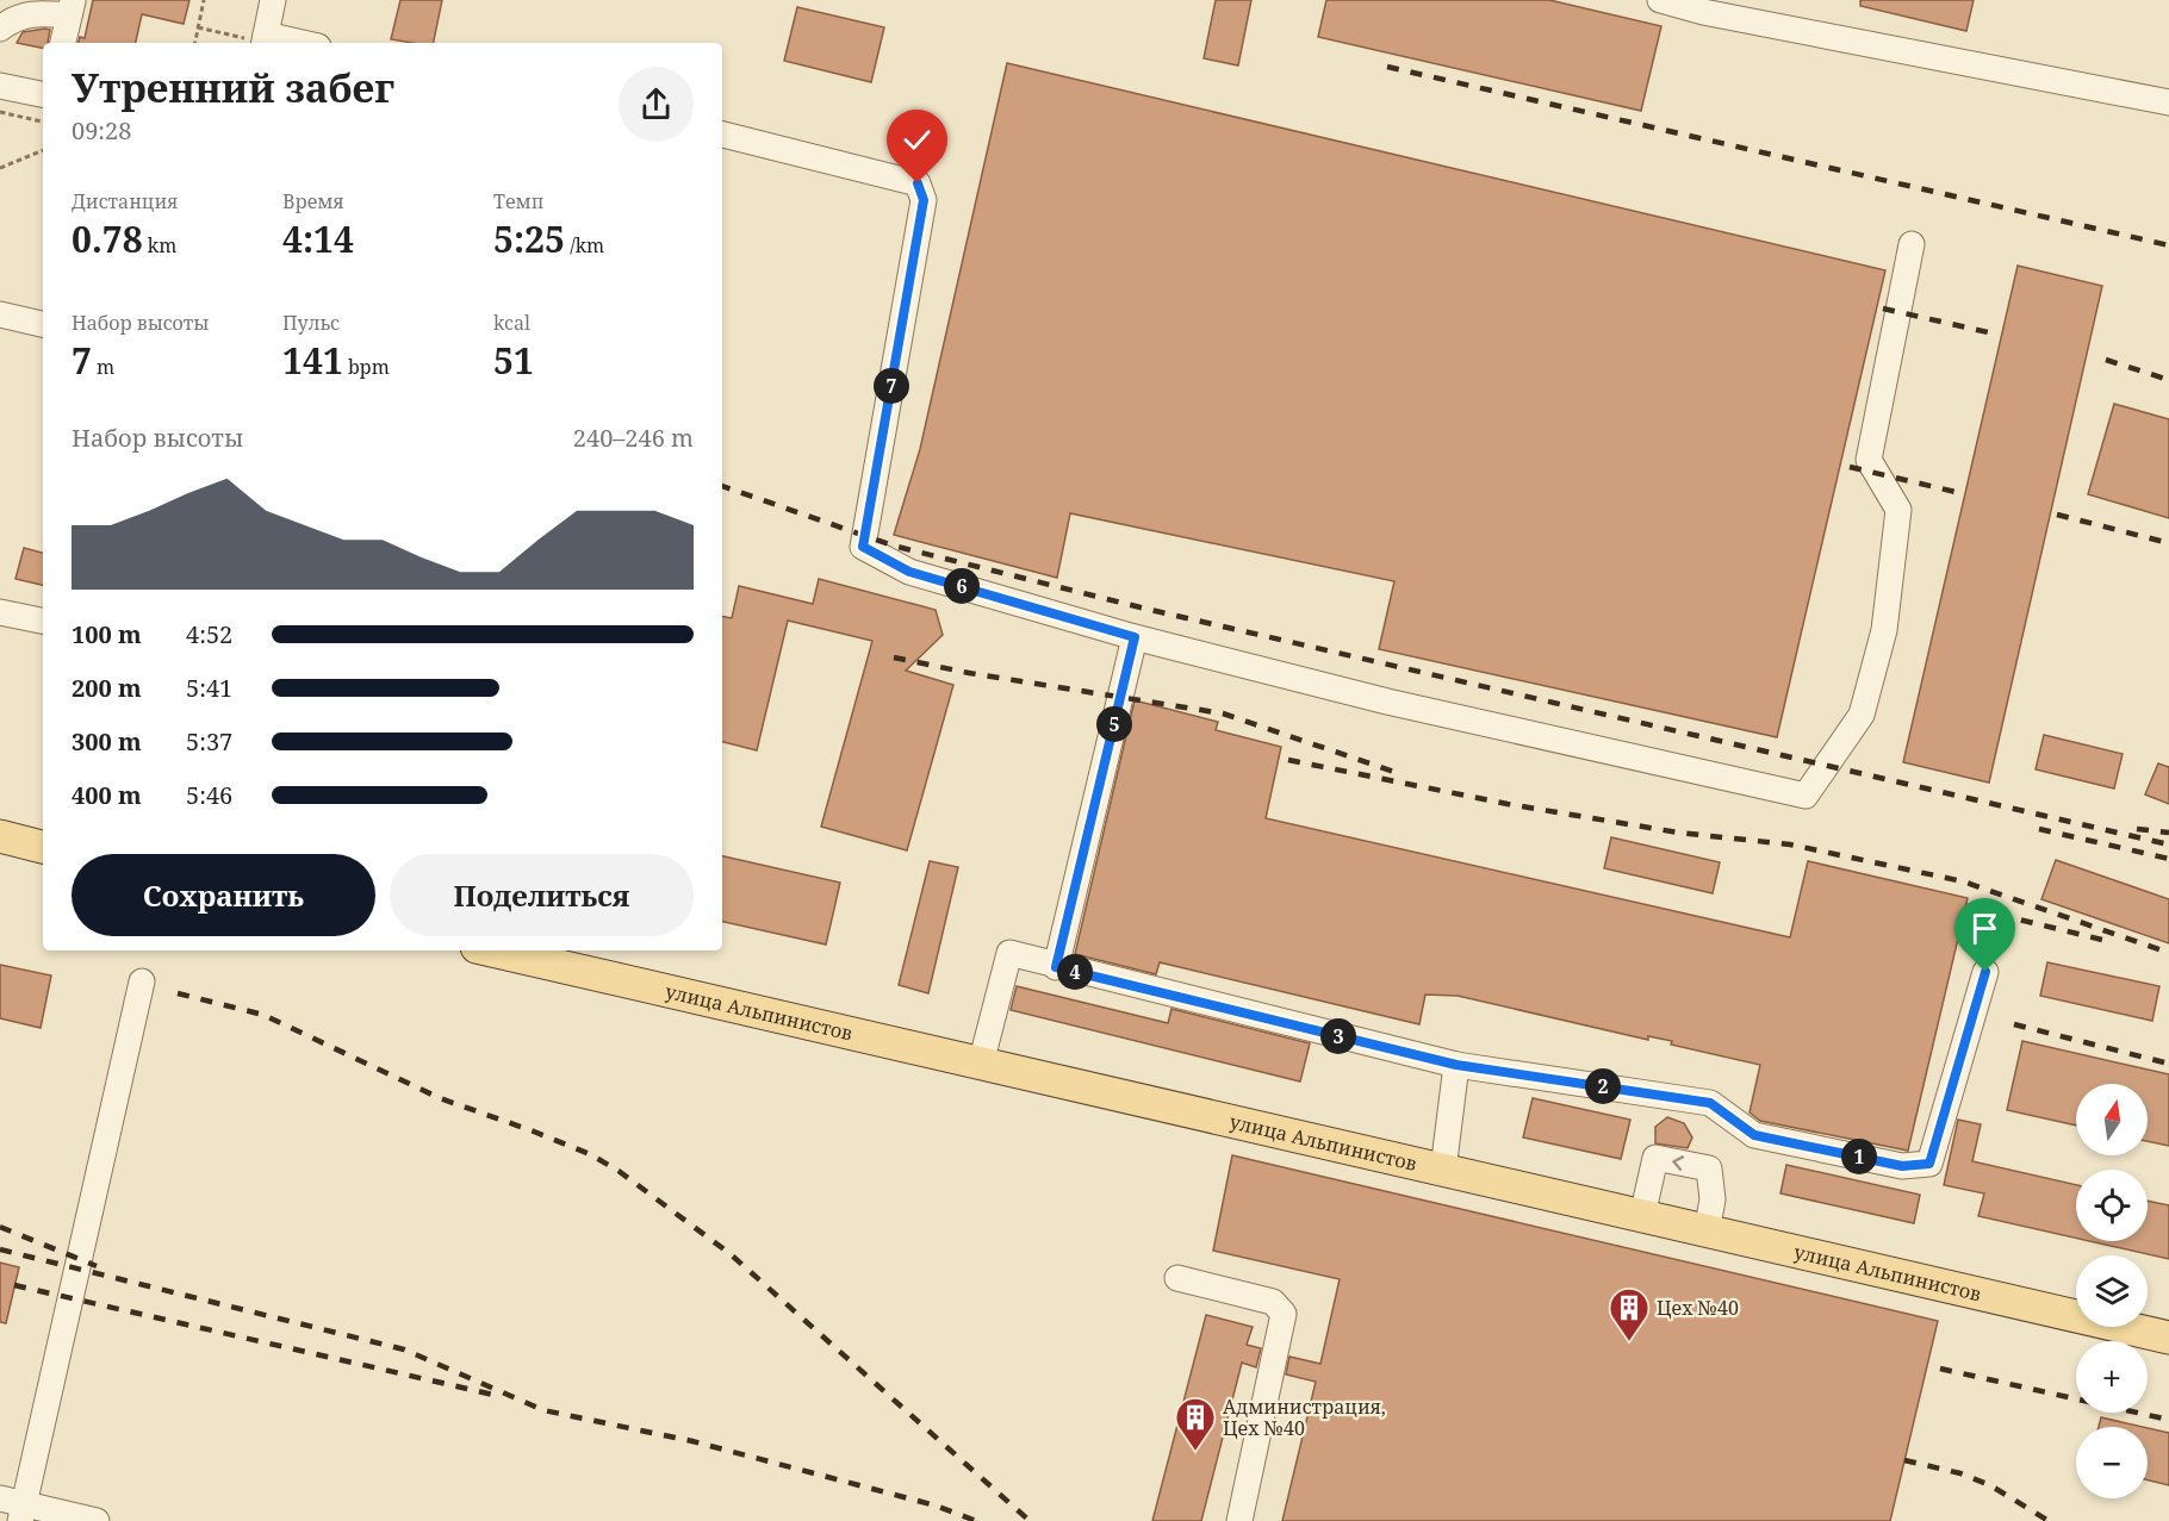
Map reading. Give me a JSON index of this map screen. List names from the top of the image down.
{
  "streets": {
    "main road": ["улица Альпинистов"]
  },
  "places": {
    "building": ["Цех №40", "Администрация, Цех №40"]
  },
  "north": "top",
  "page": {
    "heading": ["Утренний забег", "09:28"],
    "stats": [
      ["Дистанция", "0.78 km"],
      ["Время", "4:14"],
      ["Темп", "5:25 /km"],
      ["Набор высоты", "7 m"],
      ["Пульс", "141 bpm"],
      ["kcal", "51"]
    ],
    "pins": [
      "7",
      "6",
      "5",
      "4",
      "3",
      "2",
      "1"
    ],
    "chart": ["Набор высоты", "240–246 m"],
    "list": [
      {
        "name": "100 m",
        "note": "4:52"
      },
      {
        "name": "200 m",
        "note": "5:41"
      },
      {
        "name": "300 m",
        "note": "5:37"
      },
      {
        "name": "400 m",
        "note": "5:46"
      }
    ],
    "buttons": ["Сохранить", "Поделиться"],
    "map_buttons": ["+", "−"]
  }
}
